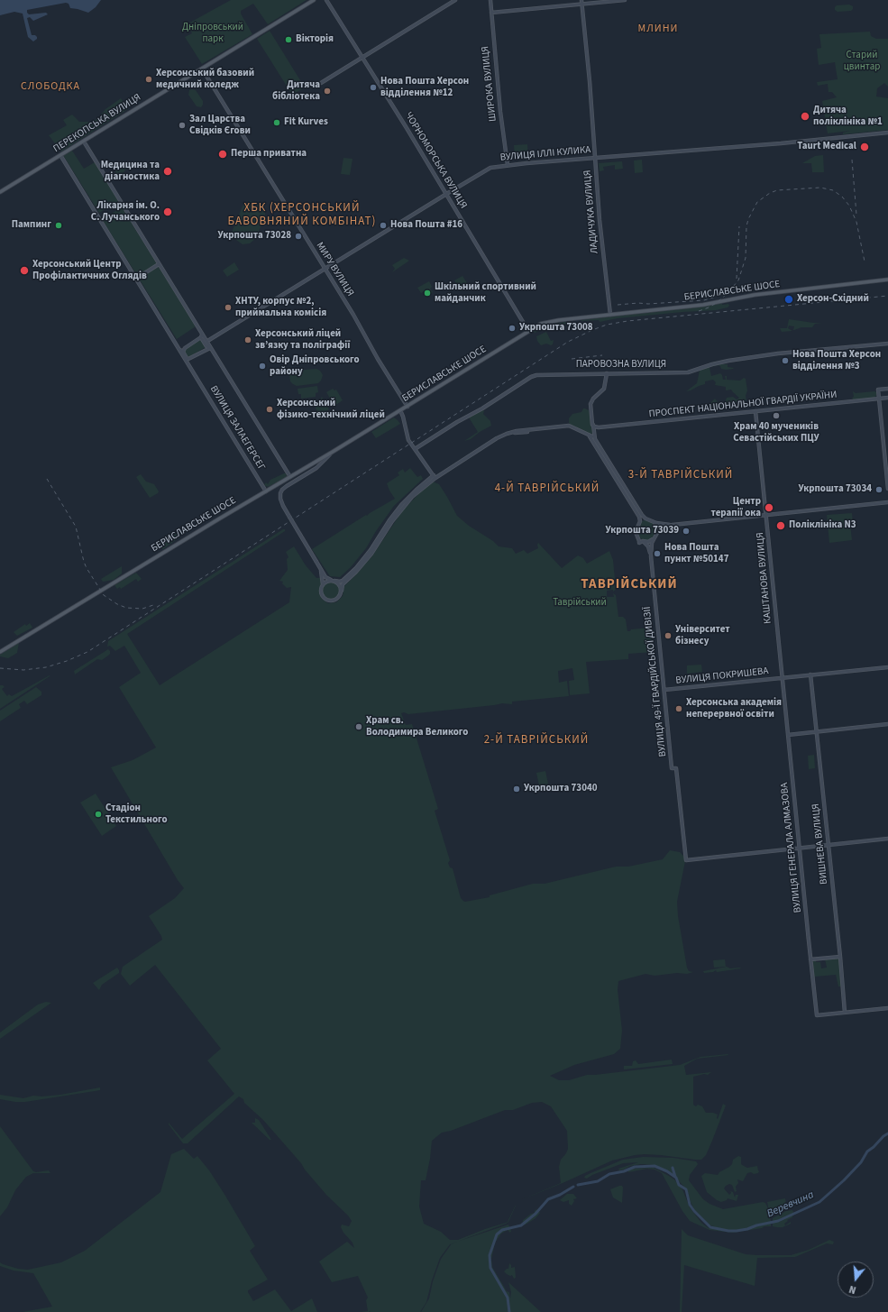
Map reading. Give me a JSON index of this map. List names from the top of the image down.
{
  "streets": {
    "main road": ["ПЕРЕКОПСЬКА ВУЛИЦЯ", "БЕРИСЛАВСЬКЕ ШОСЕ"],
    "street": [
      "ШИРОКА ВУЛИЦЯ",
      "ВУЛИЦЯ ІЛЛІ КУЛИКА",
      "ЧОРНОМОРСЬКА ВУЛИЦЯ",
      "ЛАДИЧУКА ВУЛИЦЯ",
      "МИРУ ВУЛИЦЯ",
      "ПАРОВОЗНА ВУЛИЦЯ",
      "ПРОСПЕКТ НАЦІОНАЛЬНОЇ ГВАРДІЇ УКРАЇНИ",
      "ВУЛИЦЯ ЗАЛАЕГЕРСЕГ",
      "КАШТАНОВА ВУЛИЦЯ",
      "ВУЛИЦЯ ПОКРИШЕВА",
      "ВУЛИЦЯ 49-Ї ГВАРДІЙСЬКОЇ ДИВІЗІЇ",
      "ВИШНЕВА ВУЛИЦЯ",
      "ВУЛИЦЯ ГЕНЕРАЛА АЛМАЗОВА"
    ]
  },
  "crossings": [
    ["ШИРОКА ВУЛИЦЯ", "ВУЛИЦЯ ІЛЛІ КУЛИКА"],
    ["ПЕРЕКОПСЬКА ВУЛИЦЯ", "МИРУ ВУЛИЦЯ"],
    ["ВУЛИЦЯ ІЛЛІ КУЛИКА", "ЧОРНОМОРСЬКА ВУЛИЦЯ"],
    ["ВУЛИЦЯ ІЛЛІ КУЛИКА", "ЛАДИЧУКА ВУЛИЦЯ"],
    ["ВУЛИЦЯ ІЛЛІ КУЛИКА", "МИРУ ВУЛИЦЯ"],
    ["ВУЛИЦЯ ІЛЛІ КУЛИКА", "ВУЛИЦЯ ЗАЛАЕГЕРСЕГ"],
    ["ЧОРНОМОРСЬКА ВУЛИЦЯ", "БЕРИСЛАВСЬКЕ ШОСЕ"],
    ["ЛАДИЧУКА ВУЛИЦЯ", "БЕРИСЛАВСЬКЕ ШОСЕ"],
    ["МИРУ ВУЛИЦЯ", "БЕРИСЛАВСЬКЕ ШОСЕ"],
    ["БЕРИСЛАВСЬКЕ ШОСЕ", "ВУЛИЦЯ ЗАЛАЕГЕРСЕГ"],
    ["ПРОСПЕКТ НАЦІОНАЛЬНОЇ ГВАРДІЇ УКРАЇНИ", "КАШТАНОВА ВУЛИЦЯ"],
    ["КАШТАНОВА ВУЛИЦЯ", "ВУЛИЦЯ ПОКРИШЕВА"],
    ["КАШТАНОВА ВУЛИЦЯ", "ВУЛИЦЯ ГЕНЕРАЛА АЛМАЗОВА"],
    ["ВУЛИЦЯ ПОКРИШЕВА", "ВУЛИЦЯ 49-Ї ГВАРДІЙСЬКОЇ ДИВІЗІЇ"],
    ["ВУЛИЦЯ ПОКРИШЕВА", "ВИШНЕВА ВУЛИЦЯ"],
    ["ВУЛИЦЯ ПОКРИШЕВА", "ВУЛИЦЯ ГЕНЕРАЛА АЛМАЗОВА"],
    ["ВУЛИЦЯ 49-Ї ГВАРДІЙСЬКОЇ ДИВІЗІЇ", "ВУЛИЦЯ ГЕНЕРАЛА АЛМАЗОВА"],
    ["ВИШНЕВА ВУЛИЦЯ", "ВУЛИЦЯ ГЕНЕРАЛА АЛМАЗОВА"]
  ],
  "districts": [
    "МЛИНИ",
    "СЛОБОДКА",
    "ХБК (ХЕРСОНСЬКИЙ БАВОВНЯНИЙ КОМБІНАТ)",
    "3-Й ТАВРІЙСЬКИЙ",
    "4-Й ТАВРІЙСЬКИЙ",
    "ТАВРІЙСЬКИЙ",
    "2-Й ТАВРІЙСЬКИЙ"
  ],
  "water": ["Веревчина"],
  "parks": ["Дніпровський парк", "Старий цвинтар", "Таврійський"],
  "places": [
    "Вікторія",
    "Херсонський базовий медичний коледж",
    "Нова Пошта Херсон відділення №12",
    "Дитяча бібліотека",
    "Дитяча поліклініка №1",
    "Fit Kurves",
    "Зал Царства Свідків Єгови",
    "Taurt Medical",
    "Перша приватна",
    "Медицина та діагностика",
    "Лікарня ім. О. С. Лучанського",
    "Пампинг",
    "Нова Пошта #16",
    "Укрпошта 73028",
    "Херсонський Центр Профілактичних Оглядів",
    "Шкільний спортивний майданчик",
    "Херсон-Східний",
    "ХНТУ, корпус №2, приймальна комісія",
    "Укрпошта 73008",
    "Херсонський ліцей зв’язку та поліграфії",
    "Нова Пошта Херсон відділення №3",
    "Овір Дніпровського району",
    "Херсонський фізико-технічний ліцей",
    "Храм 40 мучеників Севастійських ПЦУ",
    "Укрпошта 73034",
    "Центр терапії ока",
    "Поліклініка N3",
    "Укрпошта 73039",
    "Нова Пошта пункт №50147",
    "Університет бізнесу",
    "Херсонська академія неперервної освіти",
    "Храм св. Володимира Великого",
    "Укрпошта 73040",
    "Стадіон Текстильного"
  ],
  "north": "bottom"
}
